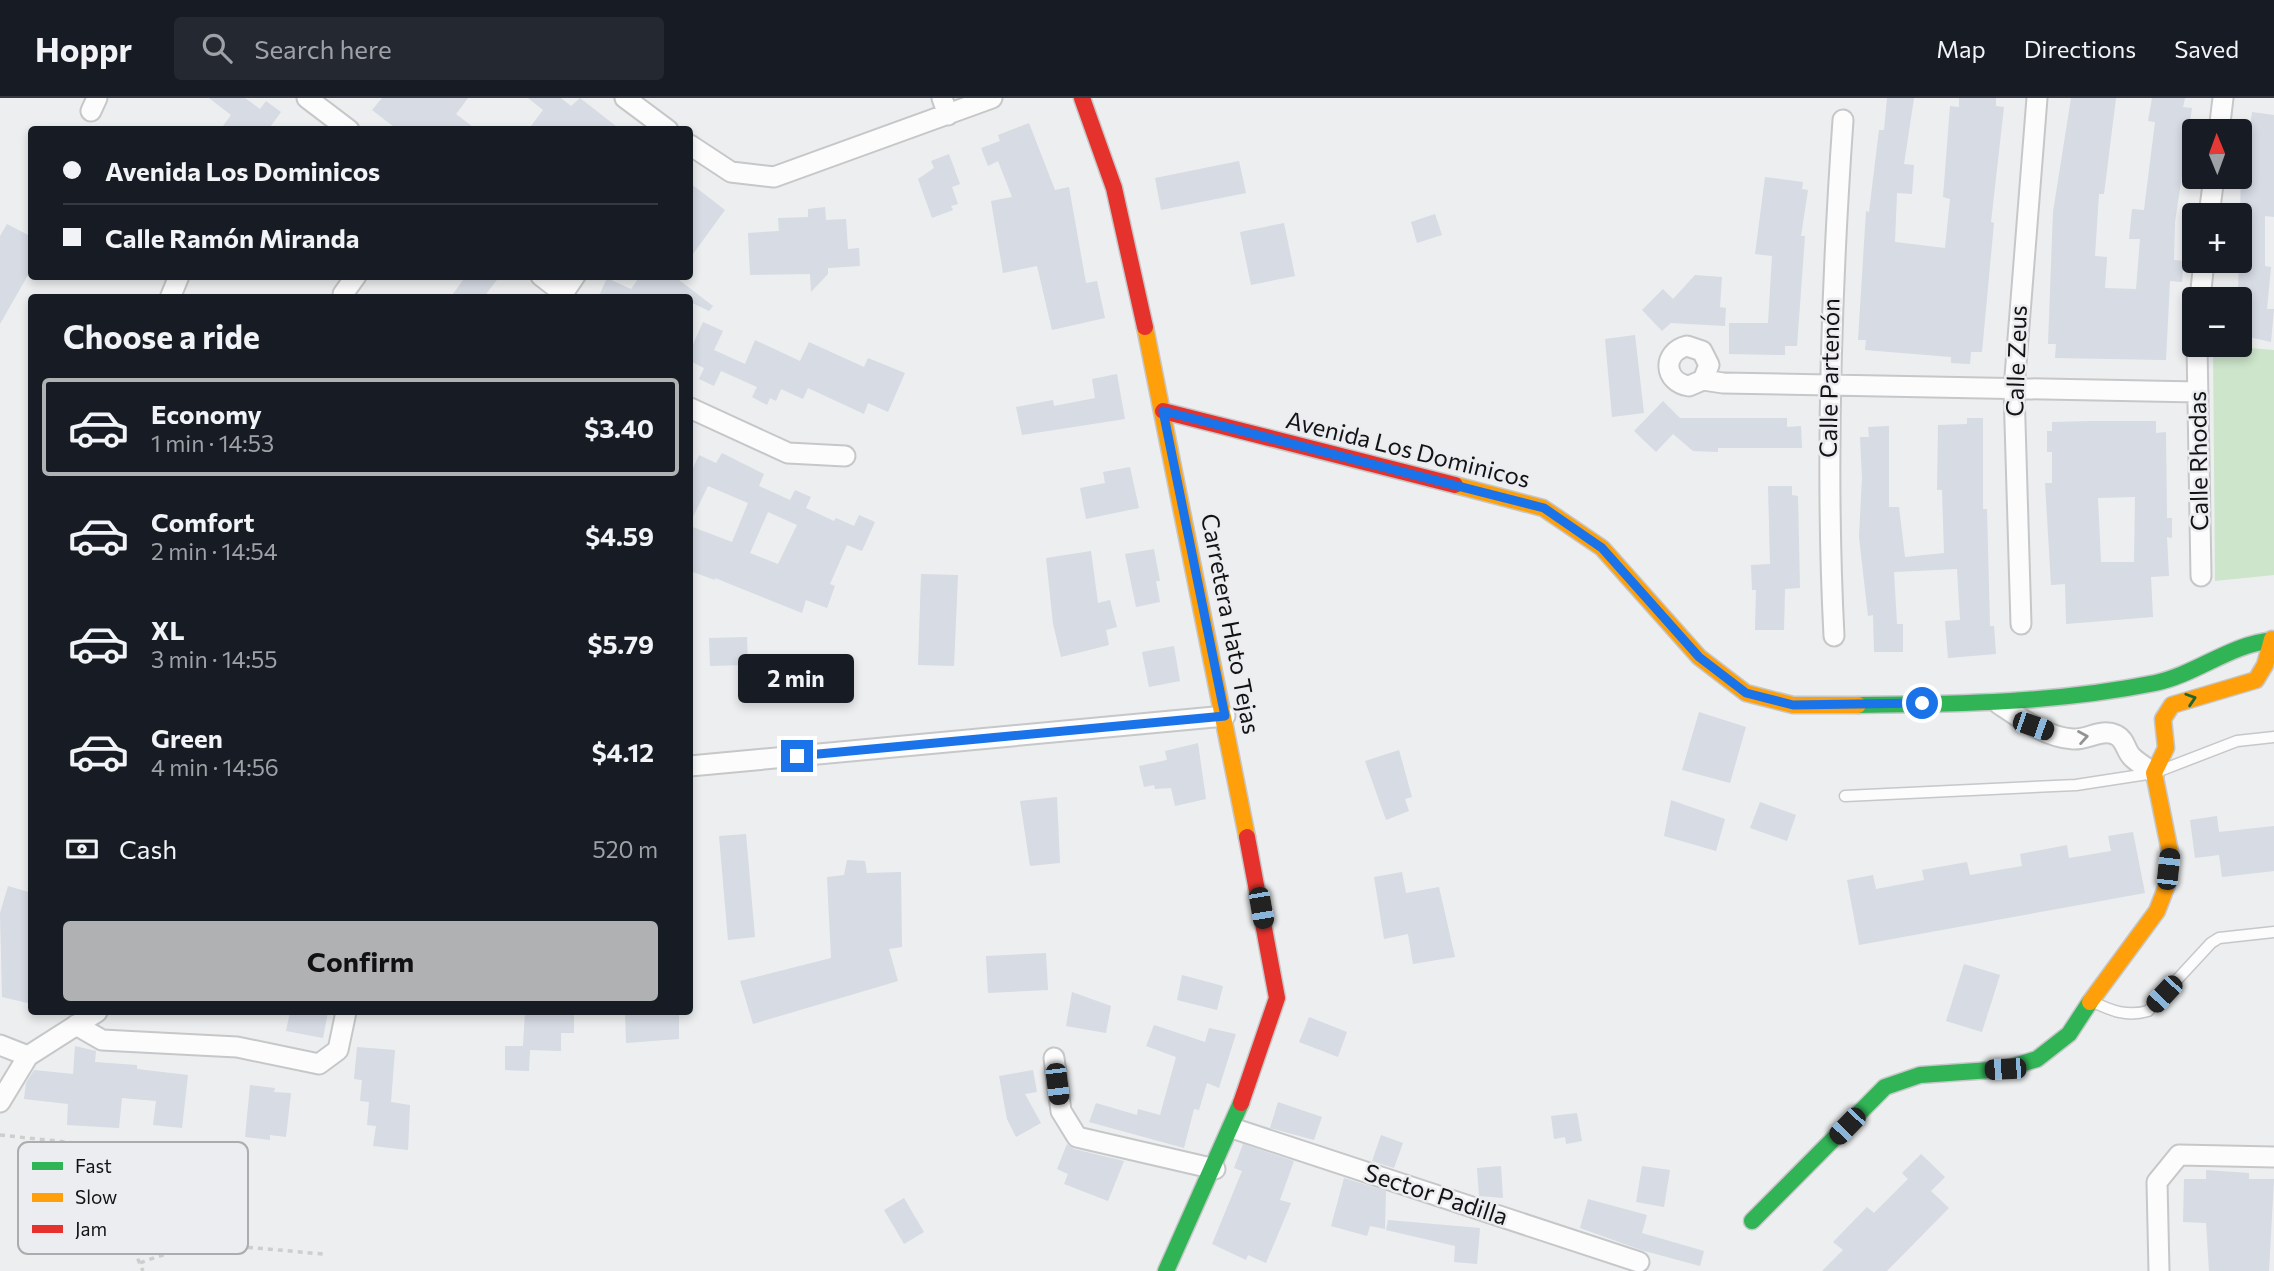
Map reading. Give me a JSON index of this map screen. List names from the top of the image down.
{
  "streets": {
    "street": [
      "Calle Zeus",
      "Calle Partenón",
      "Avenida Los Dominicos",
      "Calle Rhodas",
      "Carretera Hato Tejas",
      "Sector Padilla"
    ]
  },
  "crossings": [
    ["Avenida Los Dominicos", "Carretera Hato Tejas"],
    ["Carretera Hato Tejas", "Sector Padilla"]
  ],
  "legend": ["Fast", "Slow", "Jam"],
  "north": "top",
  "page": {
    "header": "Hoppr",
    "search": "Search here",
    "nav": ["Map", "Directions", "Saved"],
    "map_buttons": ["+", "−"],
    "banner": ["Avenida Los Dominicos", "Calle Ramón Miranda"],
    "heading": "Choose a ride",
    "list": [
      {
        "name": "Economy",
        "note": "1 min · 14:53",
        "value": "$3.40"
      },
      {
        "name": "Comfort",
        "note": "2 min · 14:54",
        "value": "$4.59"
      },
      {
        "name": "XL",
        "note": "3 min · 14:55",
        "value": "$5.79"
      },
      {
        "name": "Green",
        "note": "4 min · 14:56",
        "value": "$4.12"
      }
    ],
    "bubble": "2 min",
    "pay": ["Cash", "520 m"],
    "buttons": "Confirm"
  }
}
